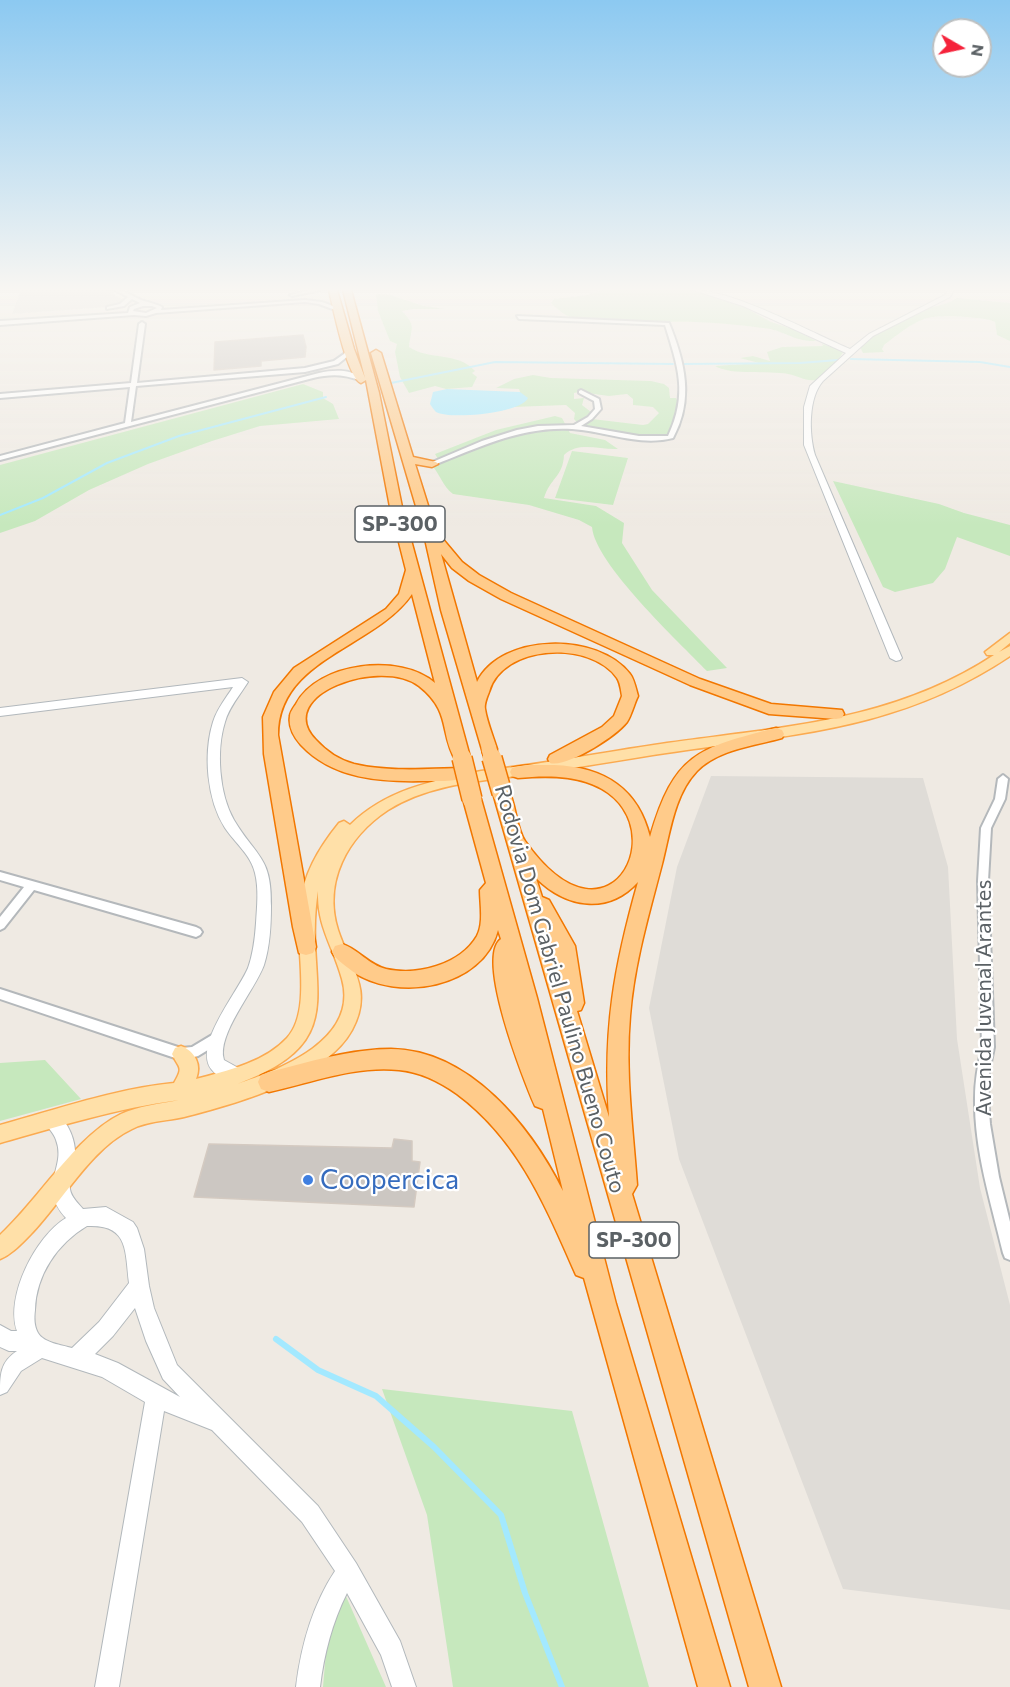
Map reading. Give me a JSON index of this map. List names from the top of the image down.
{
  "streets": {
    "highway": ["SP-300", "Rodovia Dom Gabriel Paulino Bueno Couto"],
    "street": ["Avenida Juvenal Arantes"]
  },
  "places": ["Coopercica"],
  "north": "right"
}
